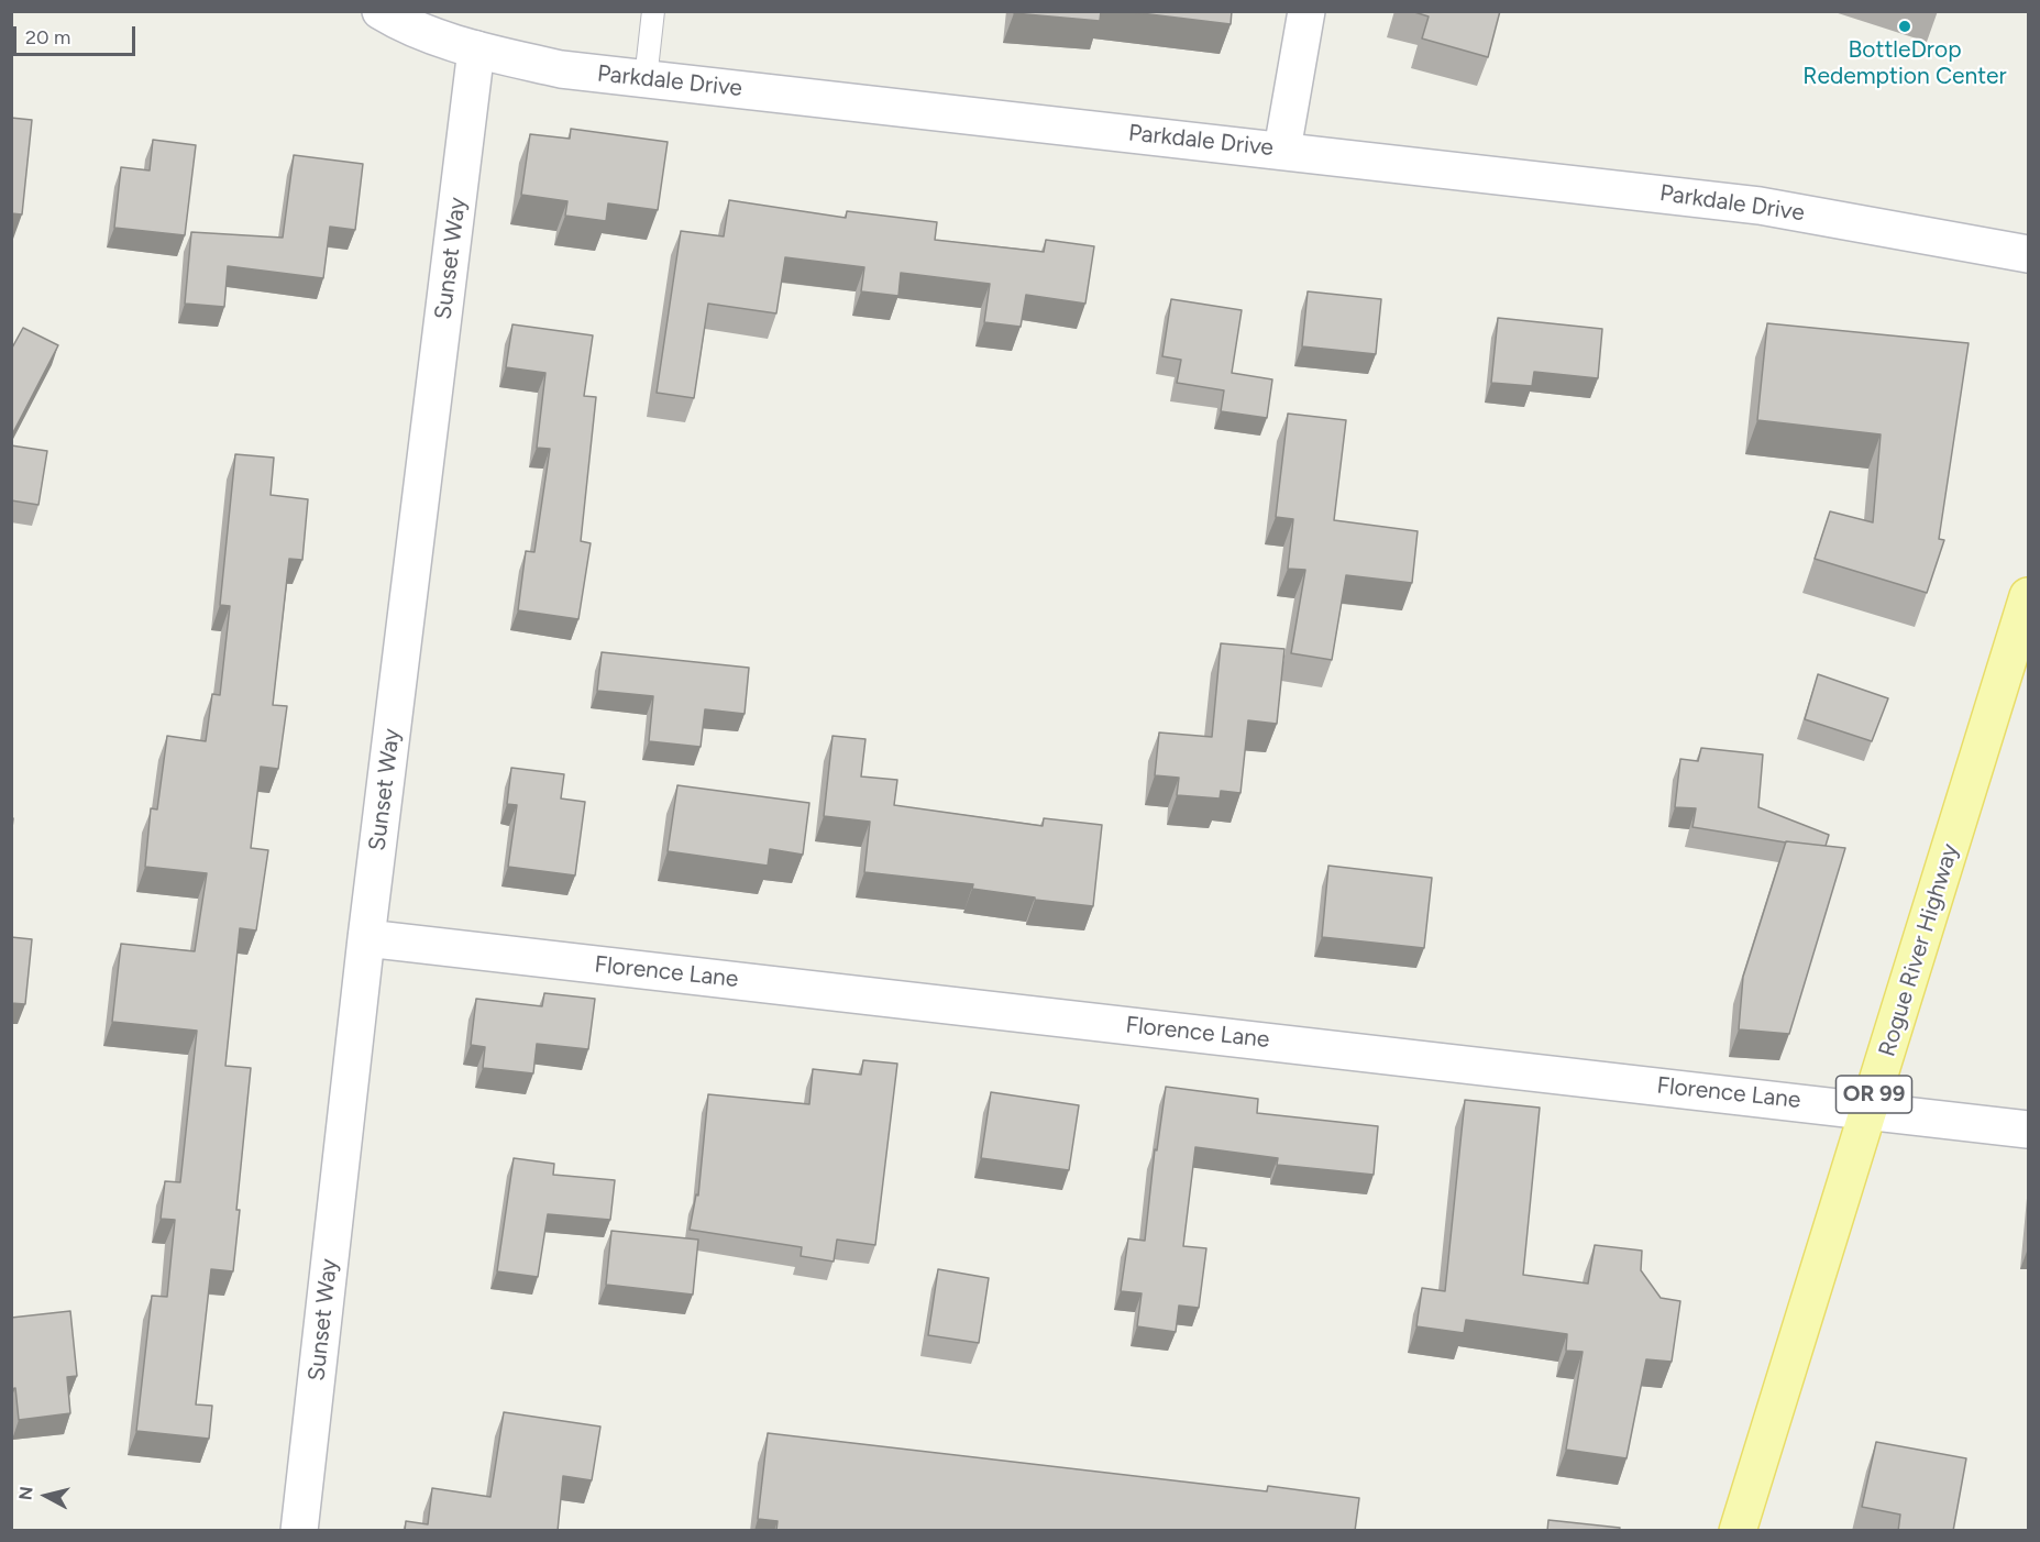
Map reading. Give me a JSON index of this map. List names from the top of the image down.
{
  "streets": {
    "main road": ["Rogue River Highway", "OR 99"],
    "street": ["Parkdale Drive", "Sunset Way", "Florence Lane"]
  },
  "crossings": [
    ["Parkdale Drive", "Sunset Way"],
    ["Sunset Way", "Florence Lane"],
    ["Rogue River Highway", "Florence Lane"]
  ],
  "places": ["BottleDrop Redemption Center"],
  "scale_bar": "20 m",
  "north": "left"
}
